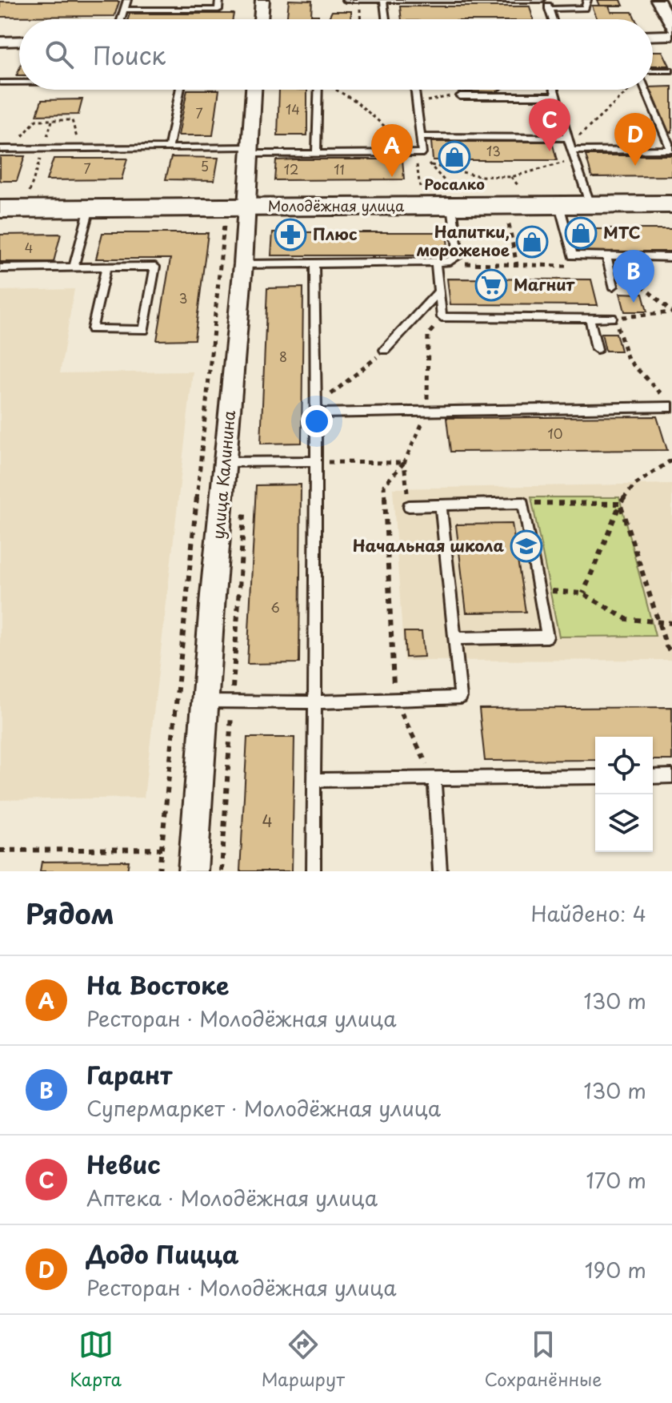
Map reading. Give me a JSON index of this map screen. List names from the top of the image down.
{
  "streets": {
    "main road": ["Молодёжная улица"],
    "street": ["улица Калинина"]
  },
  "crossings": [
    ["Молодёжная улица", "улица Калинина"]
  ],
  "places": {
    "shop": ["Росалко", "МТС", "Напитки, мороженое"],
    "pharmacy": ["Плюс"],
    "supermarket": ["Магнит"],
    "school or university": ["Начальная школа"]
  },
  "house_numbers": [
    "14",
    "7",
    "13",
    "5",
    "7",
    "12",
    "11",
    "4",
    "3",
    "8",
    "10",
    "6",
    "4"
  ],
  "page": {
    "search": "Поиск",
    "pins": [
      "C",
      "D",
      "A",
      "B"
    ],
    "heading": ["Рядом", "Найдено: 4"],
    "list": [
      {
        "mark": "A",
        "name": "На Востоке",
        "note": "Ресторан · Молодёжная улица",
        "value": "130 m"
      },
      {
        "mark": "B",
        "name": "Гарант",
        "note": "Супермаркет · Молодёжная улица",
        "value": "130 m"
      },
      {
        "mark": "C",
        "name": "Невис",
        "note": "Аптека · Молодёжная улица",
        "value": "170 m"
      },
      {
        "mark": "D",
        "name": "Додо Пицца",
        "note": "Ресторан · Молодёжная улица",
        "value": "190 m"
      }
    ],
    "nav": ["Карта", "Маршрут", "Сохранённые"]
  }
}
